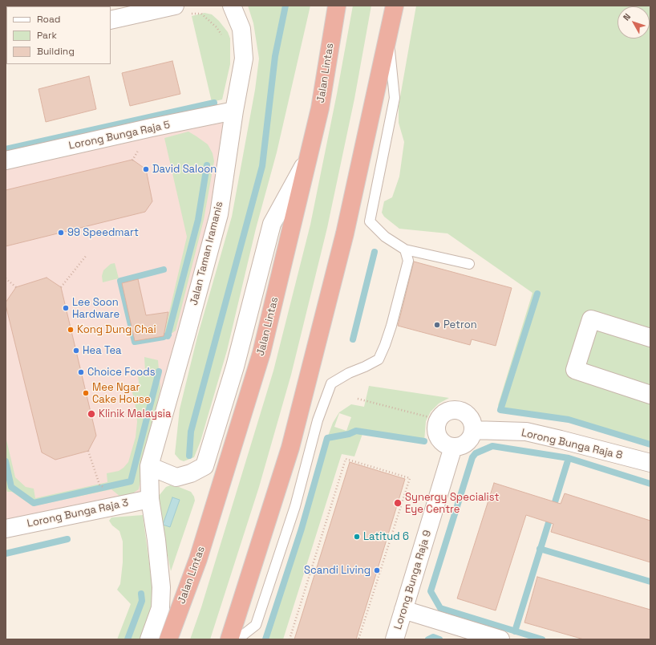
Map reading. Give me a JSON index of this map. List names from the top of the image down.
{
  "streets": {
    "highway": ["Jalan Lintas"],
    "street": [
      "Lorong Bunga Raja 5",
      "Jalan Taman Iramanis",
      "Lorong Bunga Raja 8",
      "Lorong Bunga Raja 3",
      "Lorong Bunga Raja 9"
    ]
  },
  "crossings": [
    ["Lorong Bunga Raja 5", "Jalan Taman Iramanis"],
    ["Jalan Taman Iramanis", "Lorong Bunga Raja 3"],
    ["Lorong Bunga Raja 8", "Lorong Bunga Raja 9"]
  ],
  "places": [
    "David Saloon",
    "99 Speedmart",
    "Lee Soon Hardware",
    "Petron",
    "Kong Dung Chai",
    "Hea Tea",
    "Choice Foods",
    "Mee Ngar Cake House",
    "Klinik Malaysia",
    "Synergy Specialist Eye Centre",
    "Latitud 6",
    "Scandi Living"
  ],
  "legend": ["Road", "Park", "Building"],
  "north": "top left"
}
